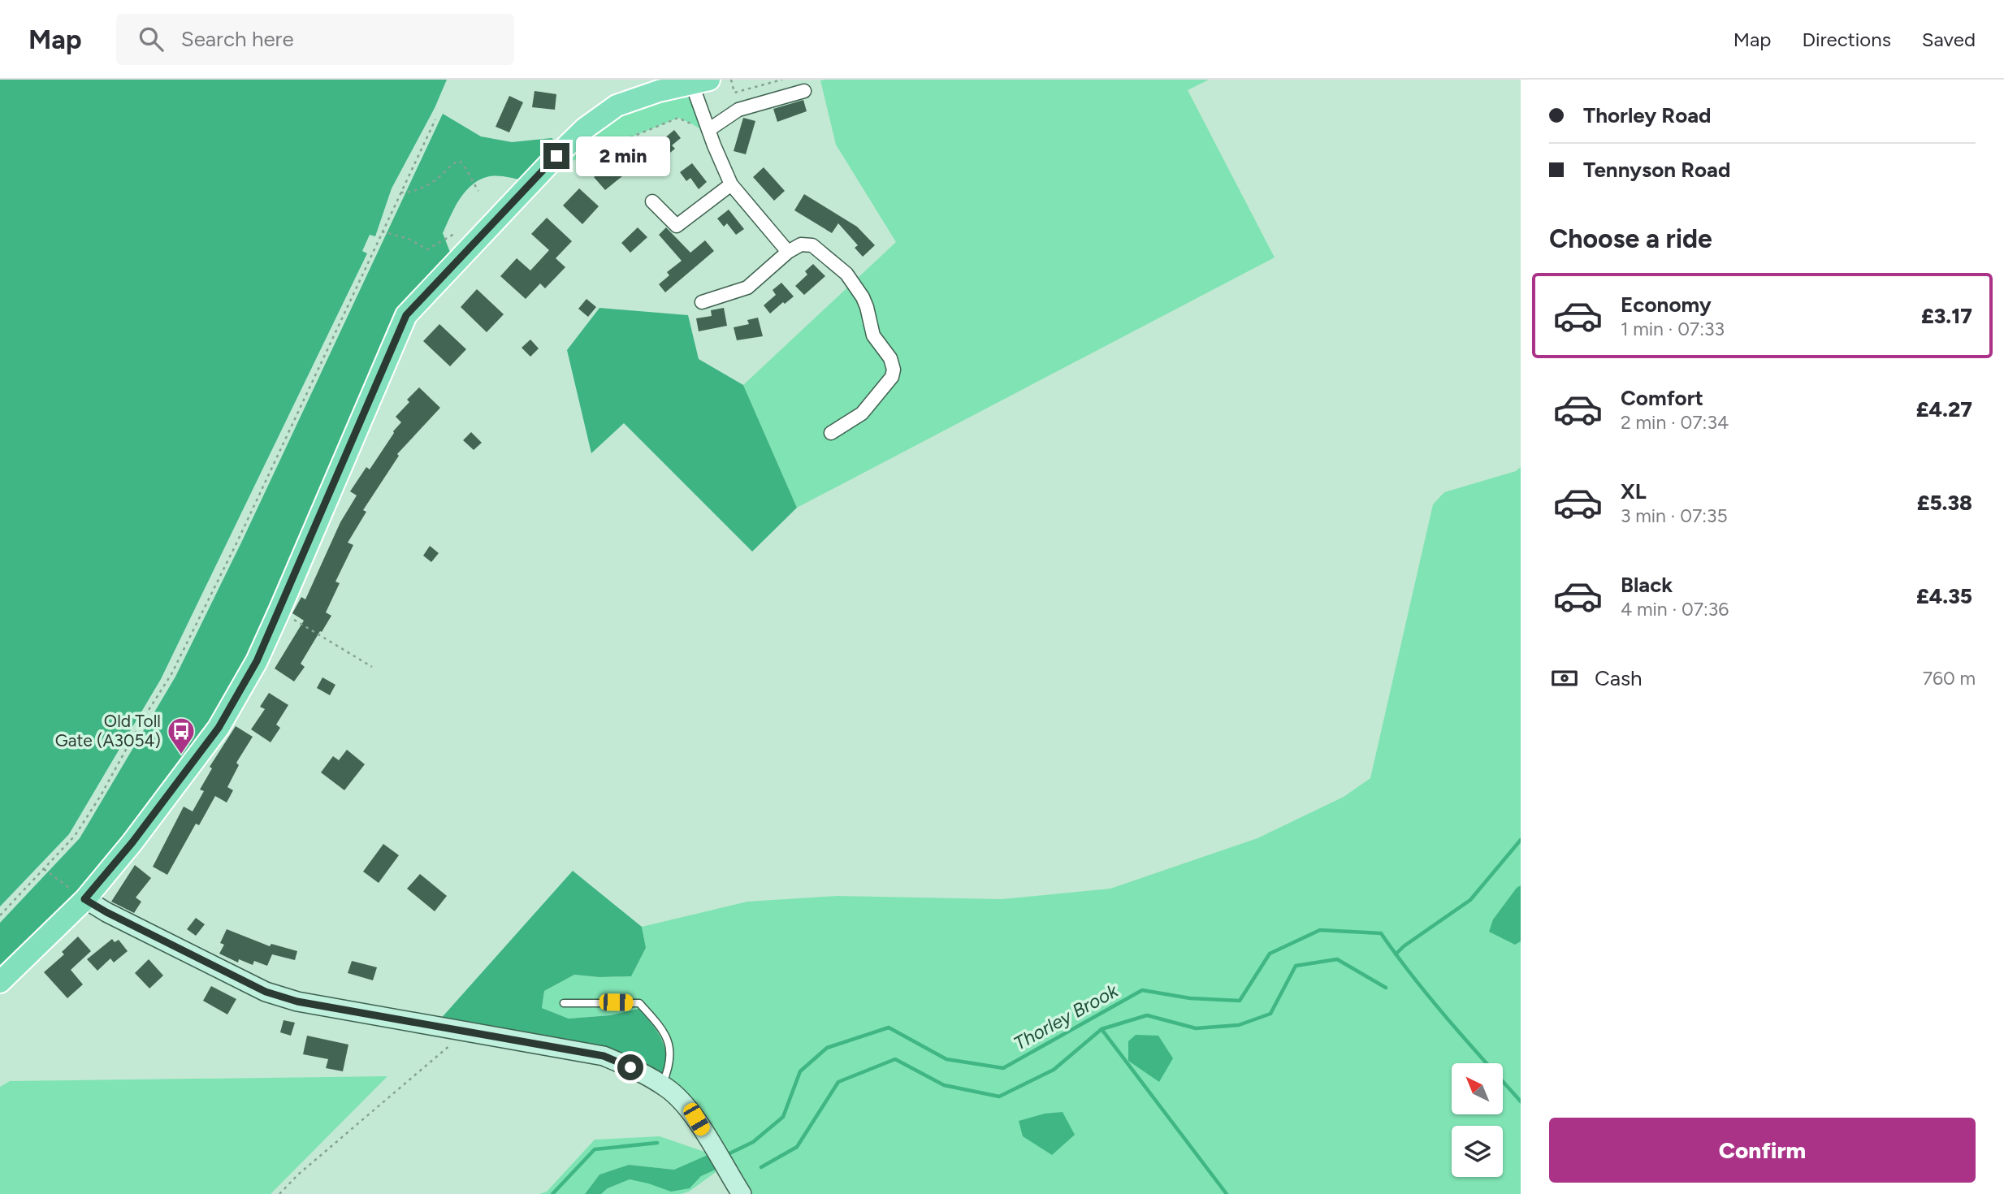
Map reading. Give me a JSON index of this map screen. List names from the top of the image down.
{
  "water": ["Thorley Brook"],
  "places": {
    "bus stop": ["Old Toll Gate (A3054)"]
  },
  "north": "top left",
  "page": {
    "header": "Map",
    "search": "Search here",
    "nav": ["Map", "Directions", "Saved"],
    "banner": ["Thorley Road", "Tennyson Road"],
    "bubble": "2 min",
    "heading": "Choose a ride",
    "list": [
      {
        "name": "Economy",
        "note": "1 min · 07:33",
        "value": "£3.17"
      },
      {
        "name": "Comfort",
        "note": "2 min · 07:34",
        "value": "£4.27"
      },
      {
        "name": "XL",
        "note": "3 min · 07:35",
        "value": "£5.38"
      },
      {
        "name": "Black",
        "note": "4 min · 07:36",
        "value": "£4.35"
      }
    ],
    "pay": ["Cash", "760 m"],
    "buttons": "Confirm"
  }
}
